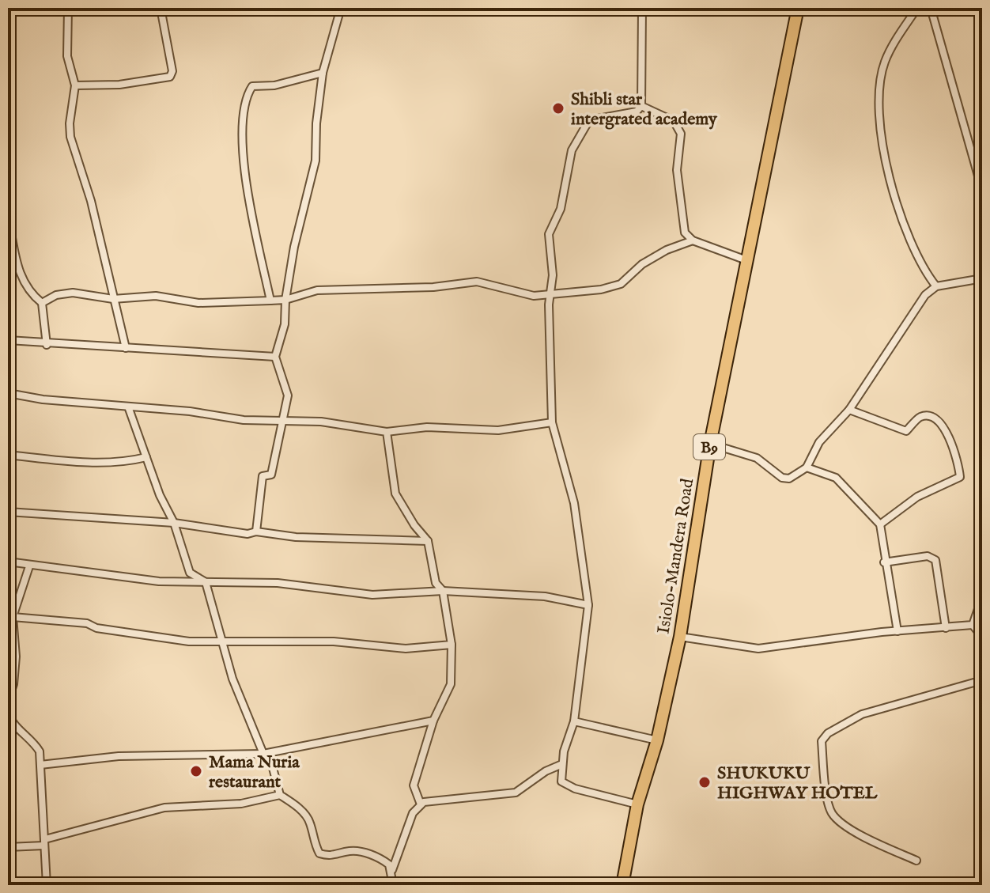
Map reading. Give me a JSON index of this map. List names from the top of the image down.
{
  "streets": {
    "highway": ["B9", "Isiolo-Mandera Road"]
  },
  "places": ["Shibli star intergrated academy", "Mama Nuria restaurant", "SHUKUKU HIGHWAY HOTEL"]
}
